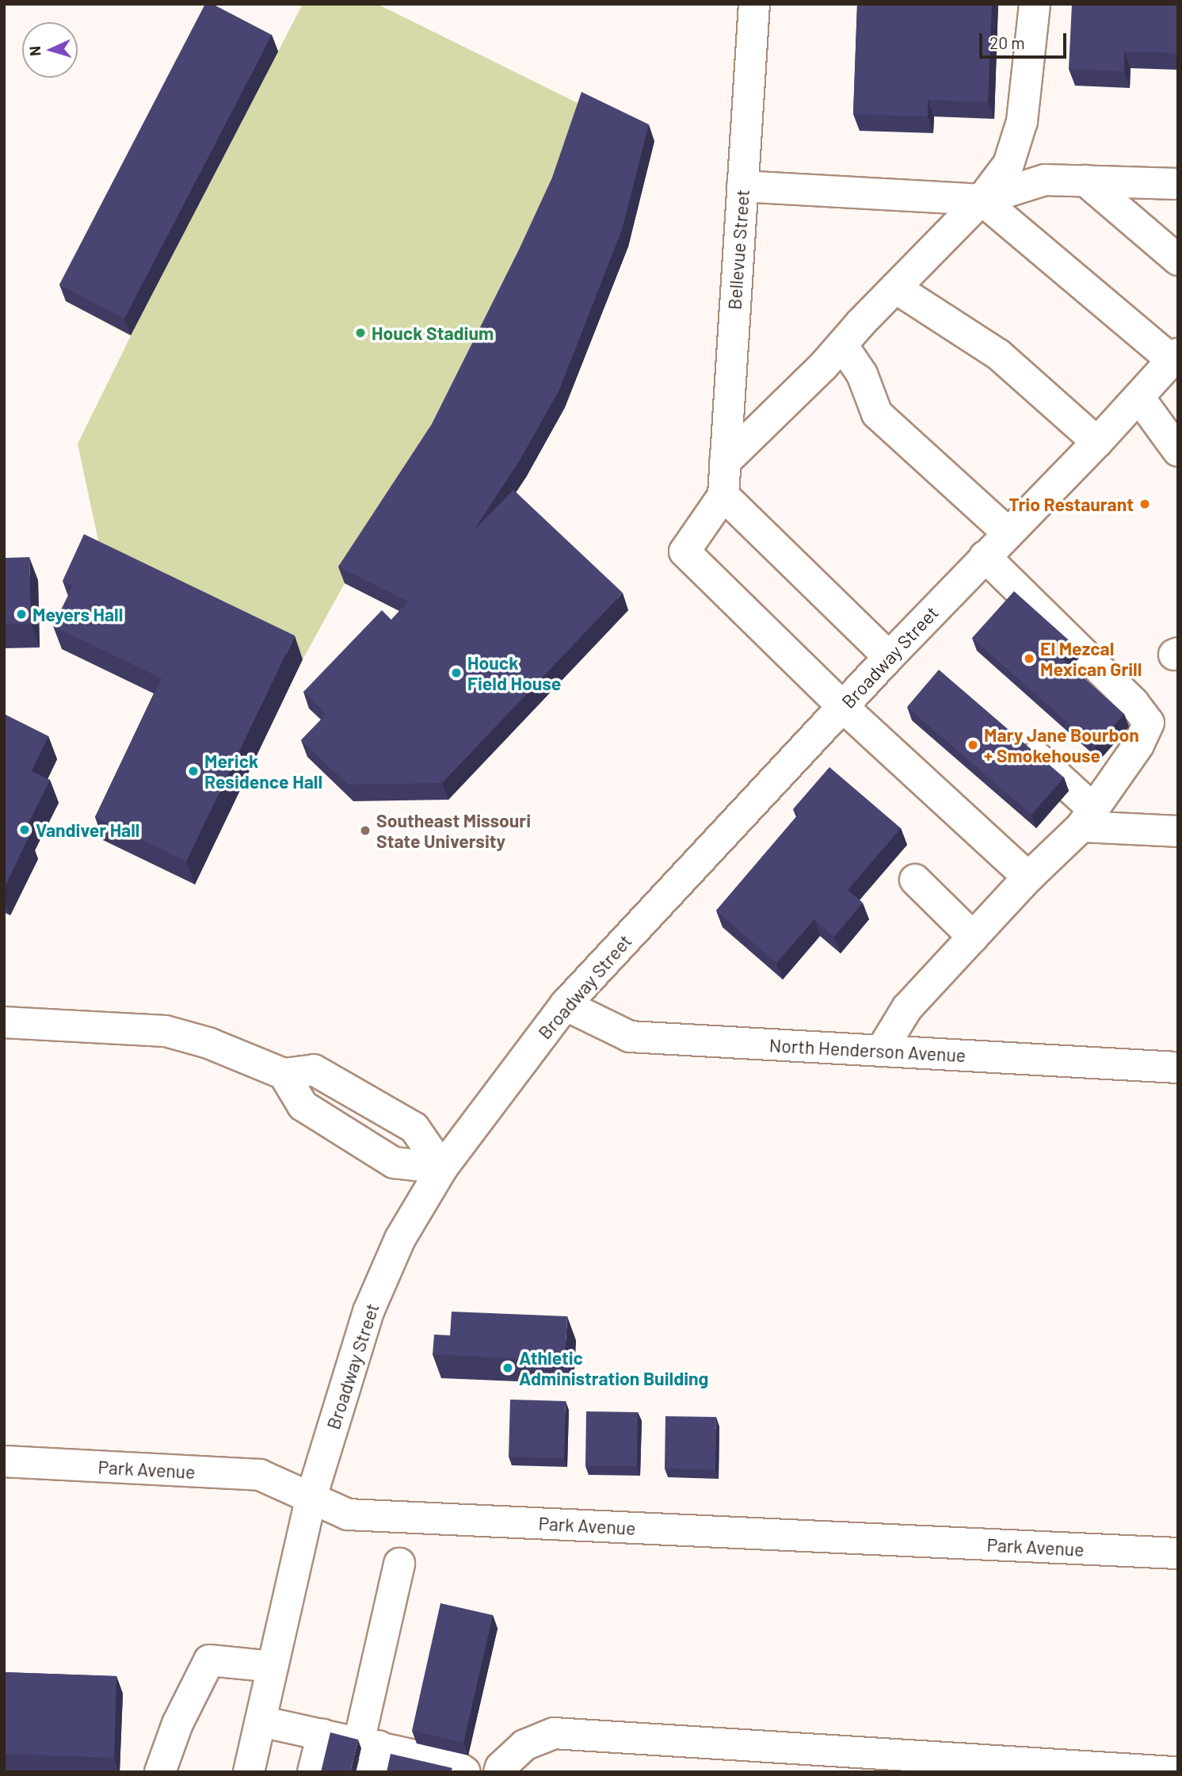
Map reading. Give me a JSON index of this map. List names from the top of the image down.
{
  "streets": {
    "street": [
      "Bellevue Street",
      "Broadway Street",
      "North Henderson Avenue",
      "Park Avenue"
    ]
  },
  "crossings": [
    ["Broadway Street", "North Henderson Avenue"],
    ["Broadway Street", "Park Avenue"]
  ],
  "places": [
    "Houck Stadium",
    "Trio Restaurant",
    "Meyers Hall",
    "El Mezcal Mexican Grill",
    "Houck Field House",
    "Mary Jane Bourbon + Smokehouse",
    "Merick Residence Hall",
    "Vandiver Hall",
    "Southeast Missouri State University",
    "Athletic Administration Building"
  ],
  "scale_bar": "20 m",
  "north": "left"
}
